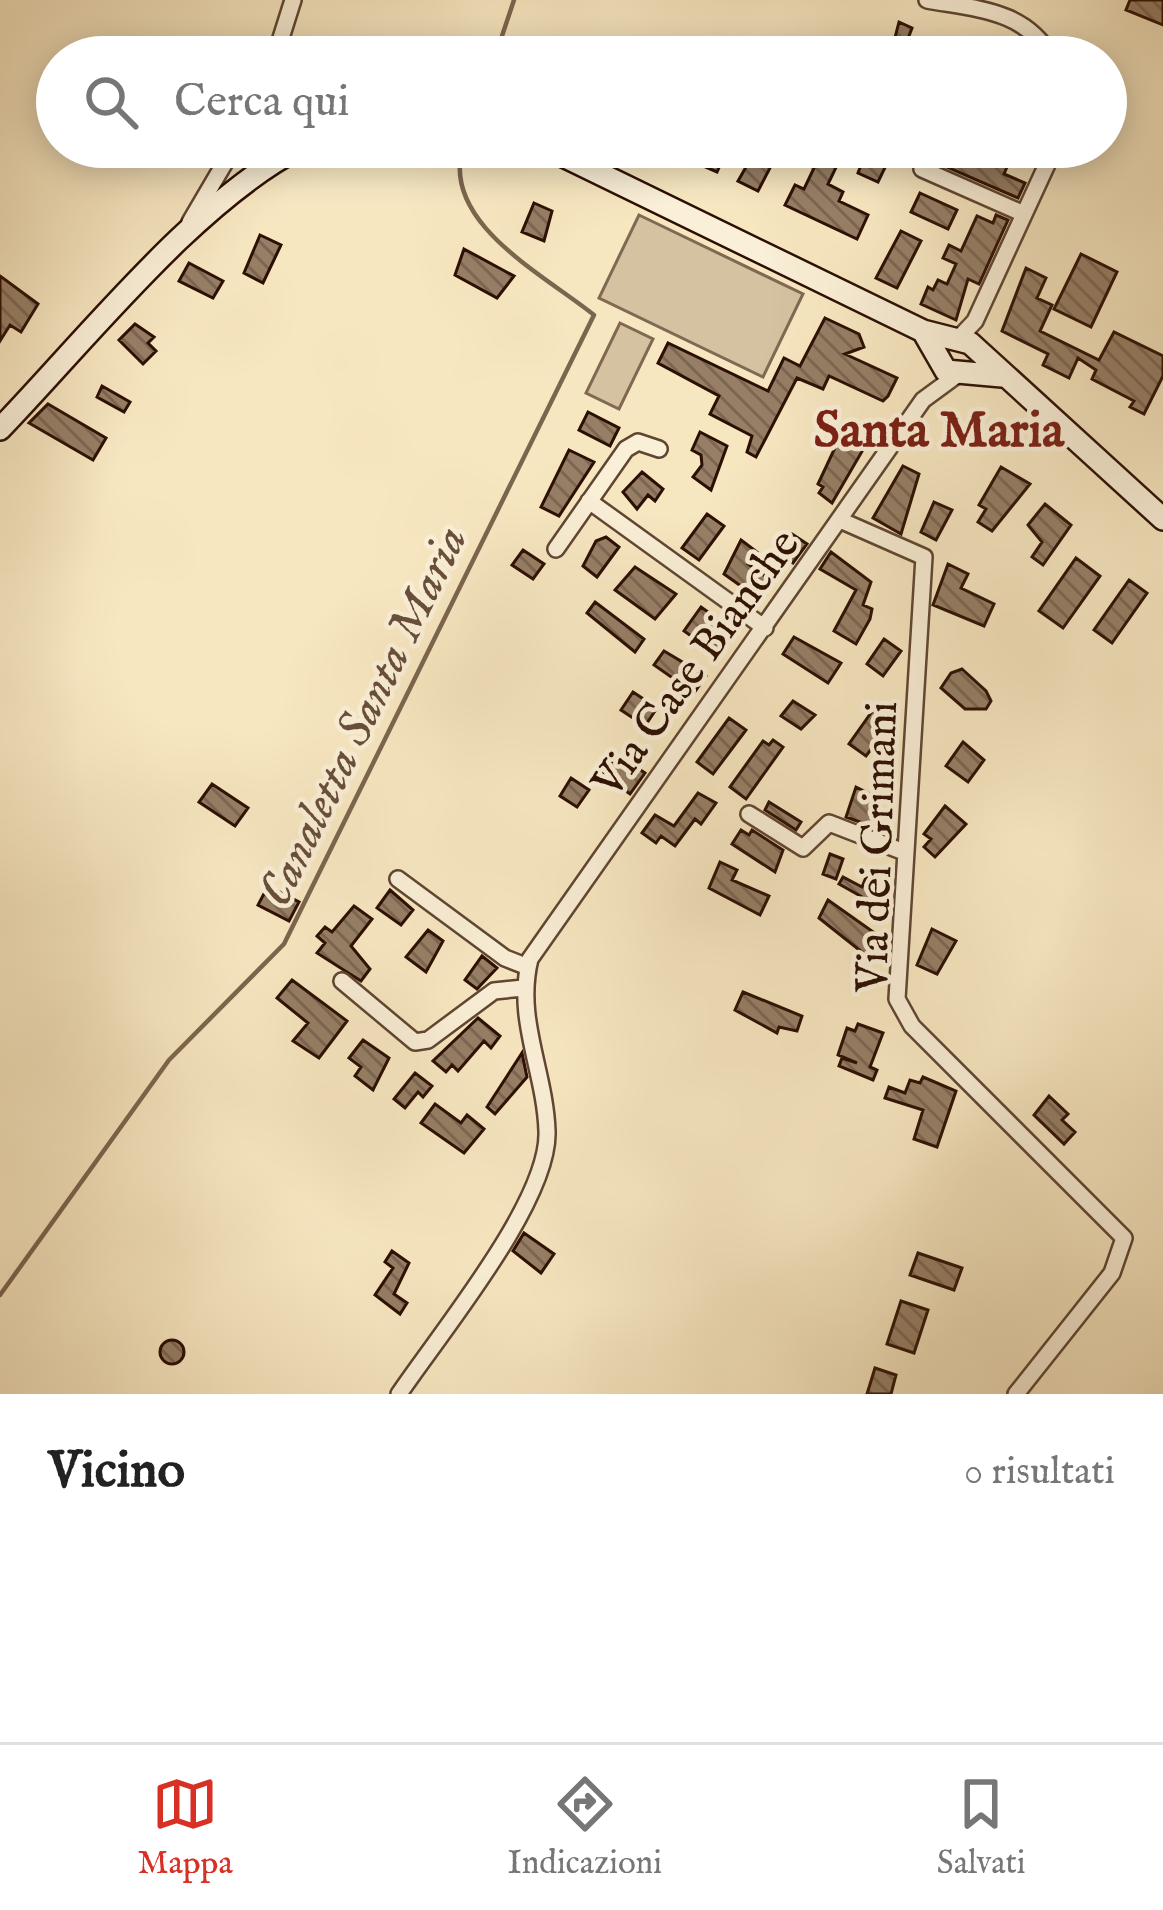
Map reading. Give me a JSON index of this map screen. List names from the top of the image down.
{
  "streets": {
    "street": ["Via Case Bianche", "Via dei Grimani"]
  },
  "crossings": [
    ["Via Case Bianche", "Via dei Grimani"]
  ],
  "districts": ["Santa Maria"],
  "water": ["Canaletta Santa Maria"],
  "page": {
    "search": "Cerca qui",
    "heading": ["Vicino", "0 risultati"],
    "nav": ["Mappa", "Indicazioni", "Salvati"]
  }
}
